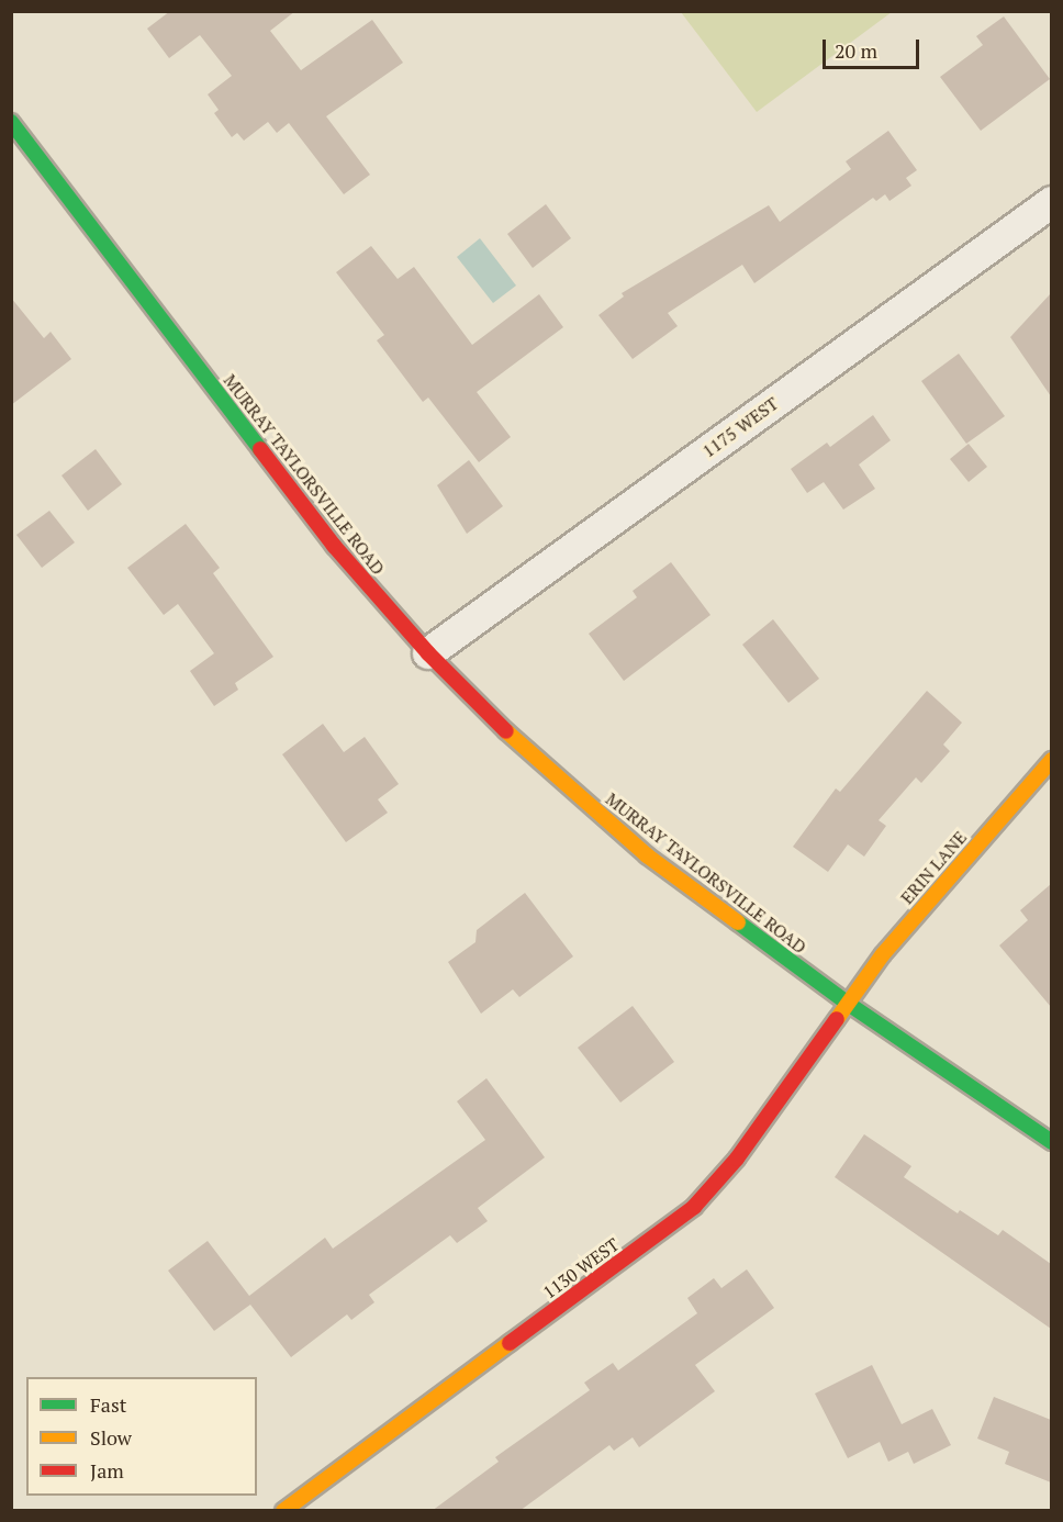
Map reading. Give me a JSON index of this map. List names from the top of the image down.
{
  "streets": {
    "street": [
      "1175 WEST",
      "MURRAY TAYLORSVILLE ROAD",
      "ERIN LANE",
      "1130 WEST"
    ]
  },
  "crossings": [
    ["1175 WEST", "MURRAY TAYLORSVILLE ROAD"],
    ["MURRAY TAYLORSVILLE ROAD", "ERIN LANE"],
    ["MURRAY TAYLORSVILLE ROAD", "1130 WEST"],
    ["ERIN LANE", "1130 WEST"]
  ],
  "legend": ["Fast", "Slow", "Jam"],
  "scale_bar": "20 m"
}
